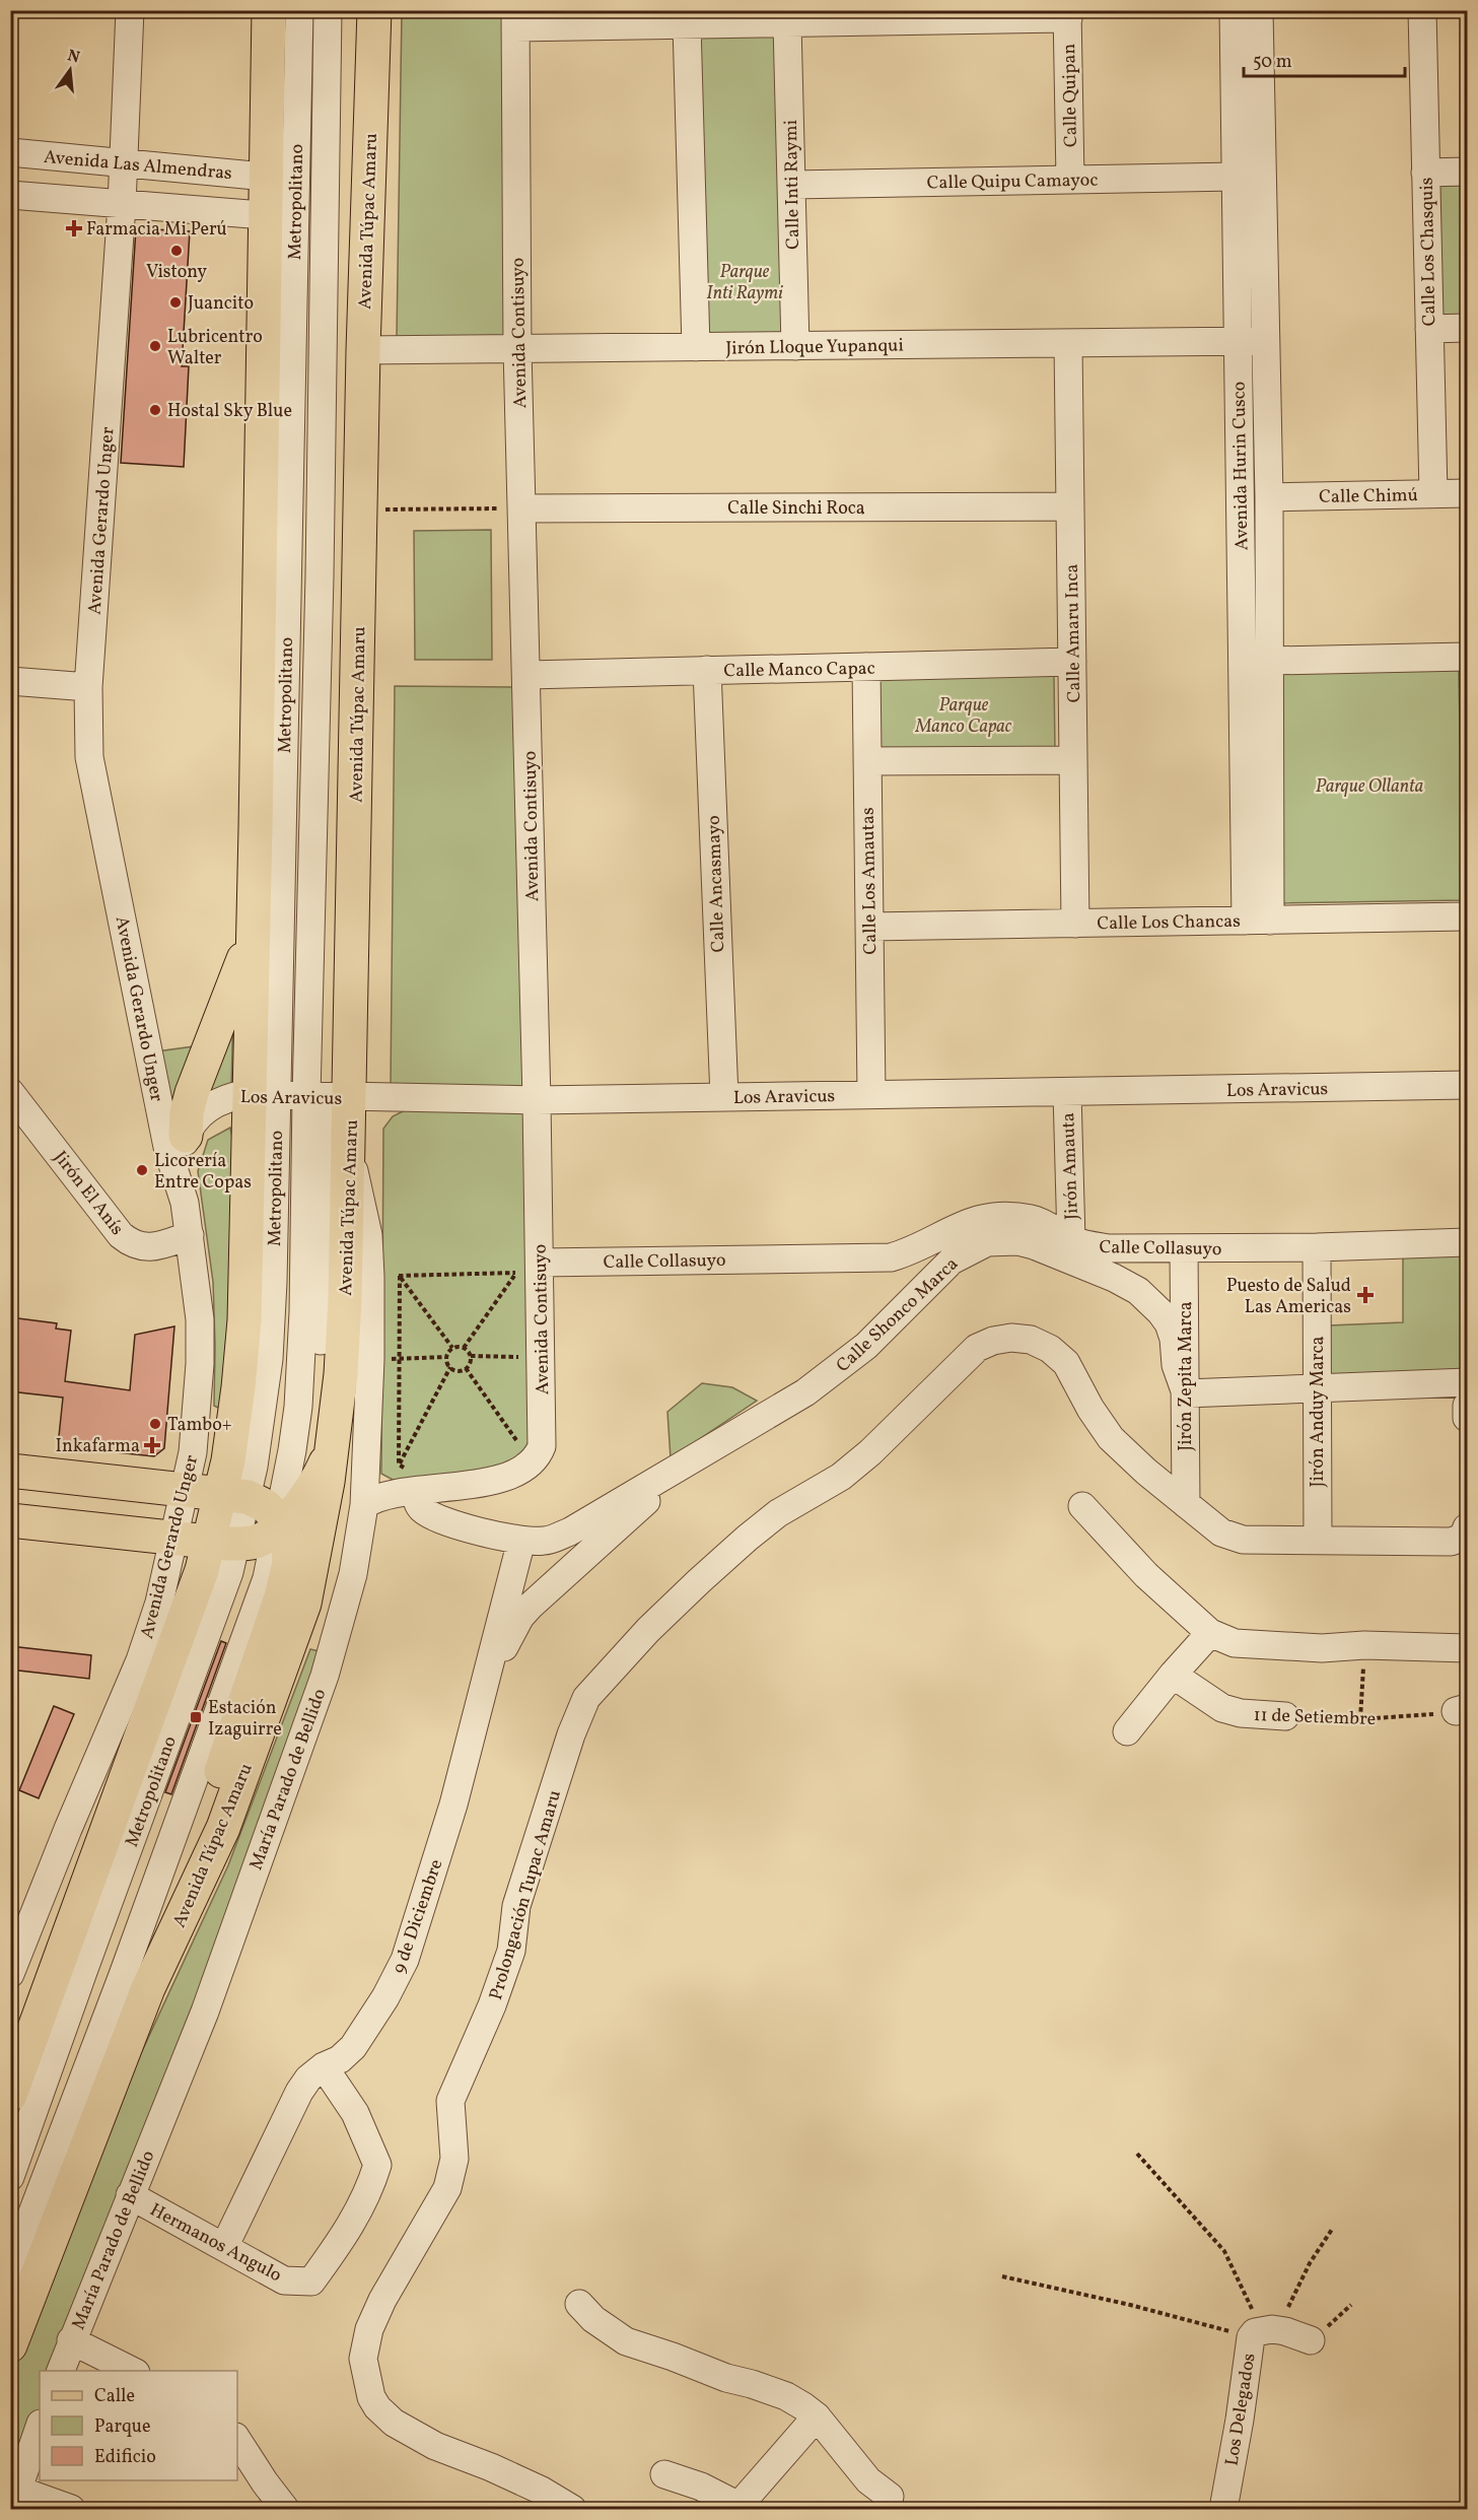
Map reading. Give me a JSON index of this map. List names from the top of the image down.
{
  "streets": {
    "main road": ["Avenida Túpac Amaru"],
    "street": [
      "Calle Quipan",
      "Avenida Las Almendras",
      "Calle Quipu Camayoc",
      "Calle Inti Raymi",
      "Metropolitano",
      "Calle Los Chasquis",
      "Avenida Contisuyo",
      "Jirón Lloque Yupanqui",
      "Avenida Hurin Cusco",
      "Calle Chimú",
      "Calle Sinchi Roca",
      "Avenida Gerardo Unger",
      "Calle Amaru Inca",
      "Calle Manco Capac",
      "Calle Los Amautas",
      "Calle Ancasmayo",
      "Calle Los Chancas",
      "Los Aravicus",
      "Jirón Amauta",
      "Jirón El Anís",
      "Calle Collasuyo",
      "Calle Shonco Marca",
      "Jirón Zepita Marca",
      "Jirón Anduy Marca",
      "11 de Setiembre",
      "María Parado de Bellido",
      "Prolongación Tupac Amaru",
      "9 de Diciembre",
      "Hermanos Angulo",
      "Los Delegados"
    ]
  },
  "crossings": [
    ["Calle Quipan", "Calle Quipu Camayoc"],
    ["Avenida Las Almendras", "Avenida Gerardo Unger"],
    ["Calle Quipu Camayoc", "Calle Inti Raymi"],
    ["Calle Quipu Camayoc", "Avenida Hurin Cusco"],
    ["Calle Inti Raymi", "Jirón Lloque Yupanqui"],
    ["Metropolitano", "Avenida Túpac Amaru"],
    ["Metropolitano", "Los Aravicus"],
    ["Avenida Túpac Amaru", "Jirón Lloque Yupanqui"],
    ["Avenida Túpac Amaru", "Los Aravicus"],
    ["Avenida Túpac Amaru", "María Parado de Bellido"],
    ["Calle Los Chasquis", "Calle Chimú"],
    ["Avenida Contisuyo", "Jirón Lloque Yupanqui"],
    ["Avenida Contisuyo", "Calle Sinchi Roca"],
    ["Avenida Contisuyo", "Calle Manco Capac"],
    ["Avenida Contisuyo", "Los Aravicus"],
    ["Avenida Contisuyo", "Calle Collasuyo"],
    ["Avenida Contisuyo", "Calle Shonco Marca"],
    ["Avenida Contisuyo", "María Parado de Bellido"],
    ["Jirón Lloque Yupanqui", "Avenida Hurin Cusco"],
    ["Jirón Lloque Yupanqui", "Calle Amaru Inca"],
    ["Avenida Hurin Cusco", "Calle Chimú"],
    ["Avenida Hurin Cusco", "Calle Los Chancas"],
    ["Calle Sinchi Roca", "Calle Amaru Inca"],
    ["Avenida Gerardo Unger", "Los Aravicus"],
    ["Avenida Gerardo Unger", "Jirón El Anís"],
    ["Calle Amaru Inca", "Calle Manco Capac"],
    ["Calle Amaru Inca", "Calle Los Chancas"],
    ["Calle Manco Capac", "Calle Los Amautas"],
    ["Calle Manco Capac", "Calle Ancasmayo"],
    ["Calle Los Amautas", "Calle Los Chancas"],
    ["Calle Los Amautas", "Los Aravicus"],
    ["Calle Ancasmayo", "Los Aravicus"],
    ["Los Aravicus", "Jirón Amauta"],
    ["Jirón Amauta", "Calle Collasuyo"],
    ["Calle Collasuyo", "Jirón Zepita Marca"],
    ["Calle Collasuyo", "Jirón Anduy Marca"],
    ["Calle Shonco Marca", "Jirón Zepita Marca"],
    ["Calle Shonco Marca", "9 de Diciembre"],
    ["Jirón Zepita Marca", "Prolongación Tupac Amaru"],
    ["Jirón Anduy Marca", "Prolongación Tupac Amaru"],
    ["María Parado de Bellido", "Hermanos Angulo"],
    ["9 de Diciembre", "Hermanos Angulo"]
  ],
  "parks": ["Parque Inti Raymi", "Parque Manco Capac", "Parque Ollanta"],
  "places": {
    "health": ["Farmacia Mi Perú", "Puesto de Salud Las Americas", "Inkafarma"],
    "other": [
      "Vistony",
      "Juancito",
      "Lubricentro Walter",
      "Hostal Sky Blue",
      "Licorería Entre Copas",
      "Tambo+"
    ],
    "transit": ["Estación Izaguirre"]
  },
  "legend": ["Calle", "Parque", "Edificio"],
  "scale_bar": "50 m",
  "north": "top"
}
